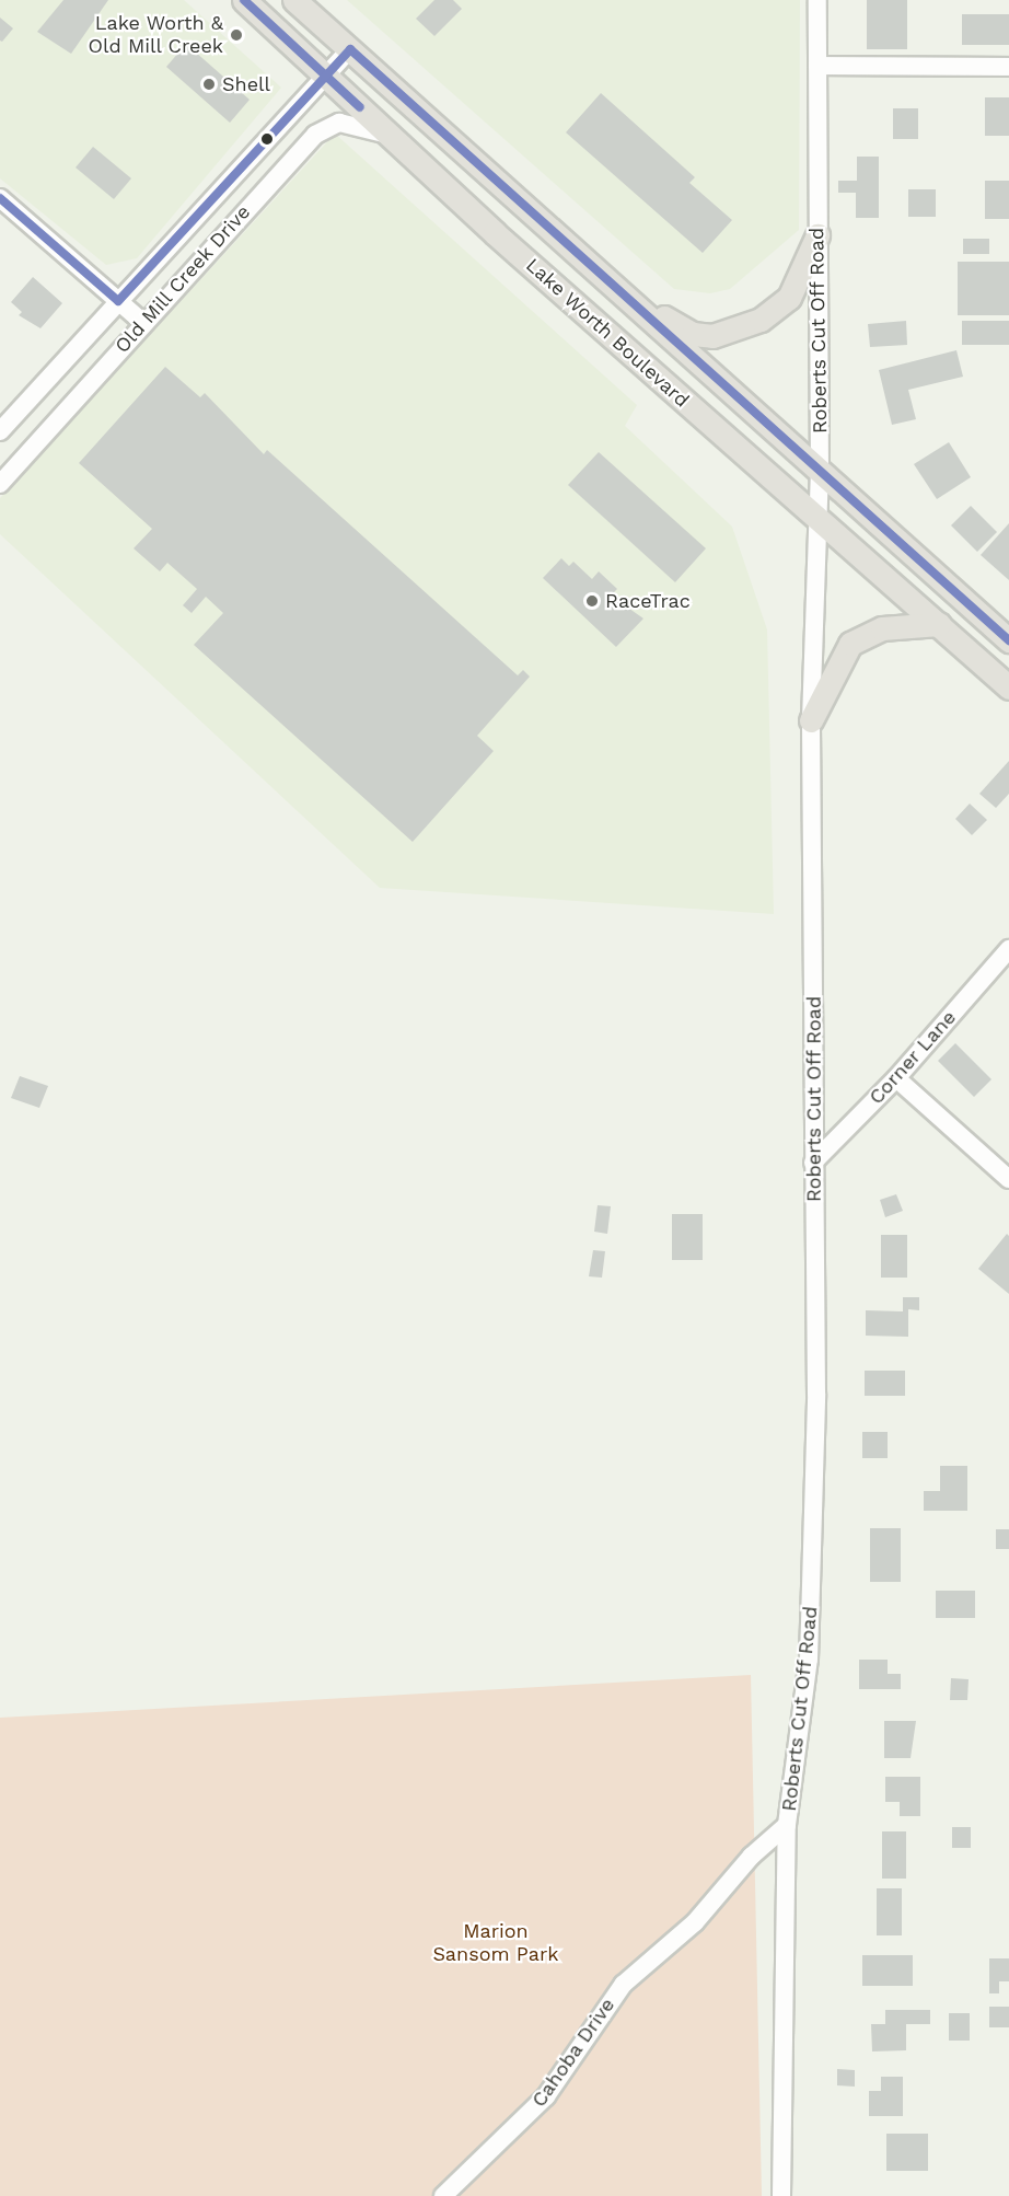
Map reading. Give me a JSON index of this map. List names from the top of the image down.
{
  "streets": {
    "main road": ["Lake Worth Boulevard"],
    "street": [
      "Old Mill Creek Drive",
      "Roberts Cut Off Road",
      "Corner Lane",
      "Cahoba Drive"
    ]
  },
  "crossings": [
    ["Old Mill Creek Drive", "Lake Worth Boulevard"],
    ["Roberts Cut Off Road", "Lake Worth Boulevard"],
    ["Roberts Cut Off Road", "Corner Lane"],
    ["Roberts Cut Off Road", "Cahoba Drive"]
  ],
  "parks": ["Marion Sansom Park"],
  "places": ["Lake Worth & Old Mill Creek", "Shell", "RaceTrac"]
}
